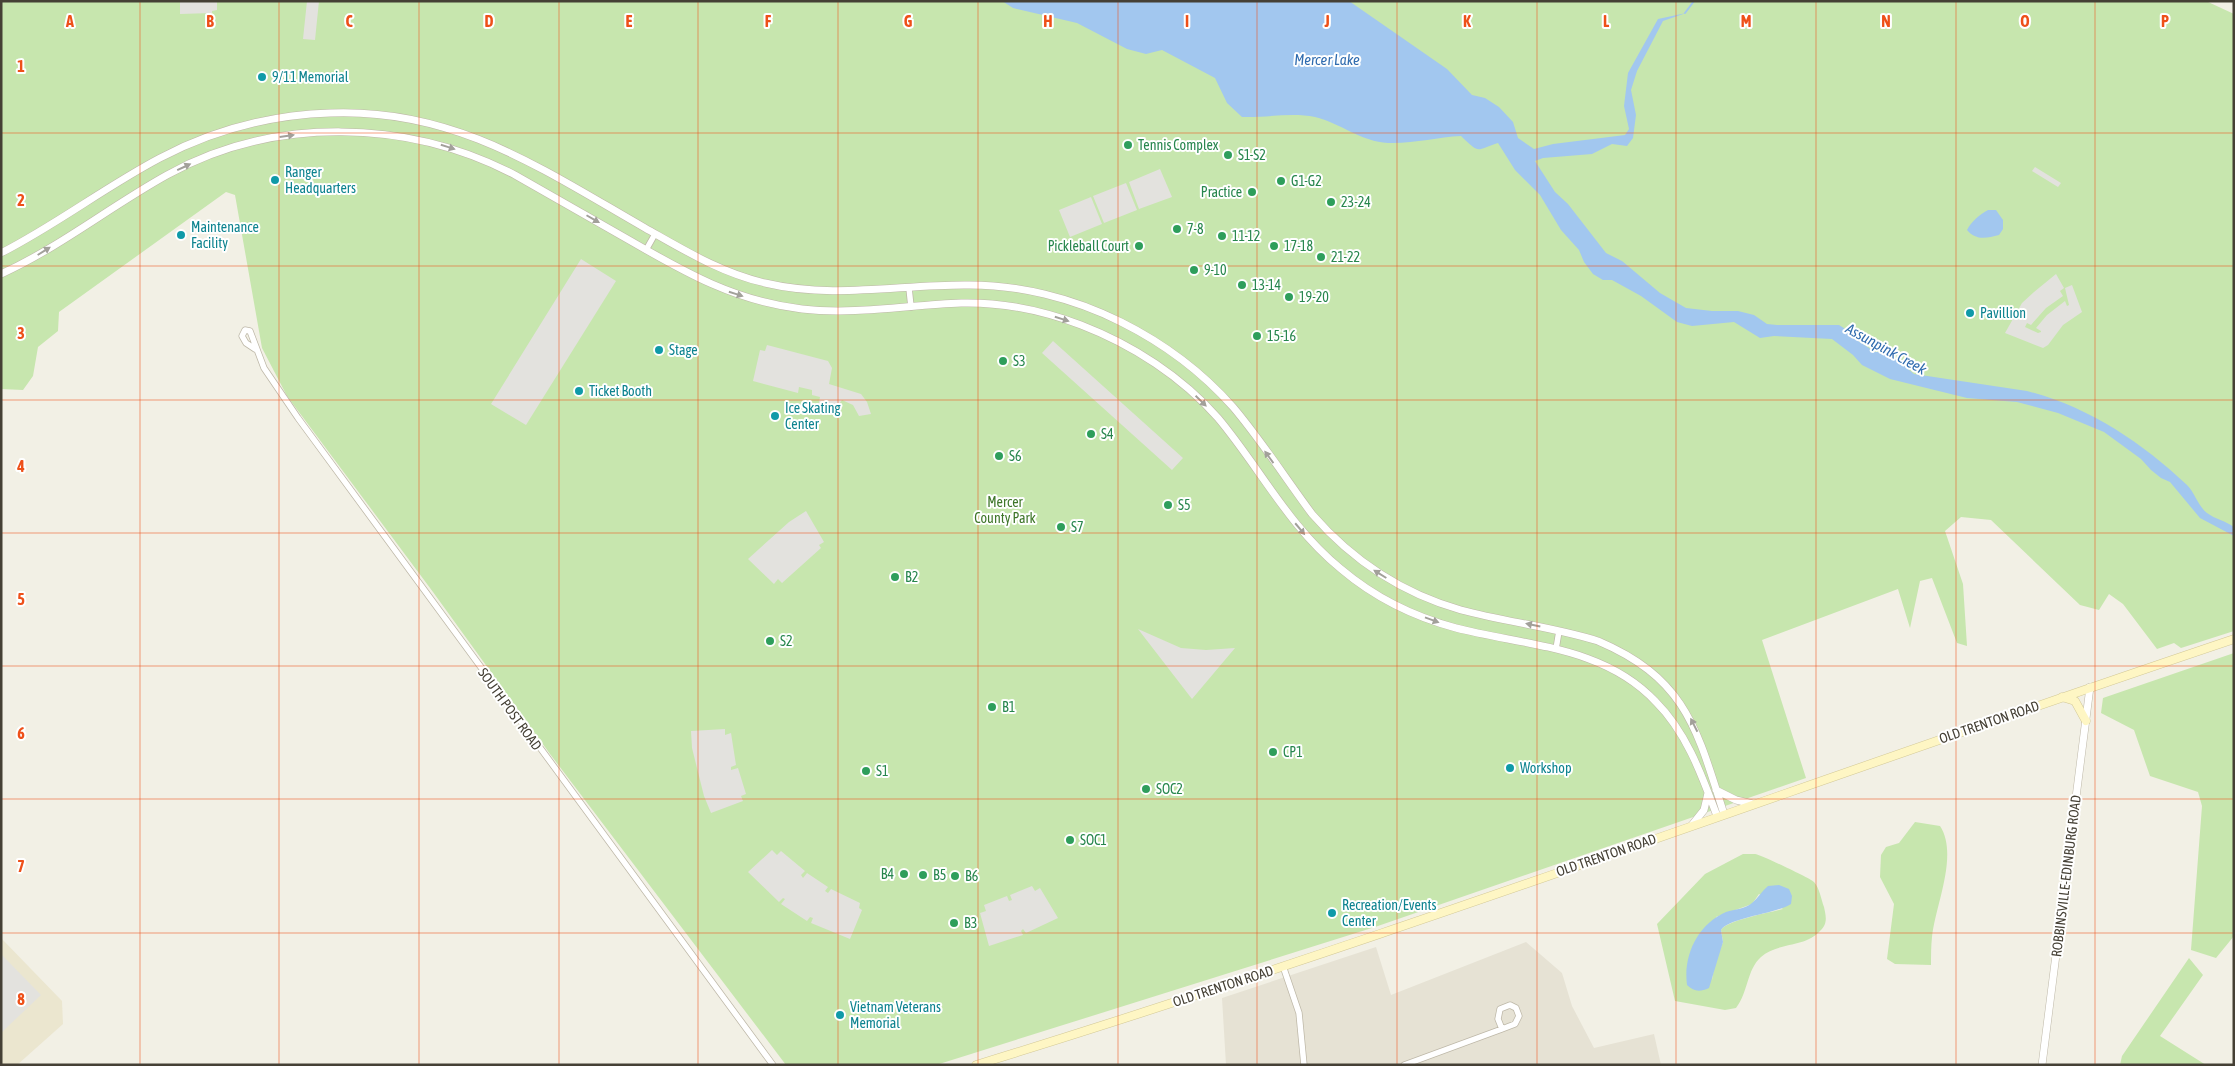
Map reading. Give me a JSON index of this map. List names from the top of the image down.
{
  "streets": {
    "main road": ["OLD TRENTON ROAD"],
    "street": ["SOUTH POST ROAD", "ROBBINSVILLE-EDINBURG ROAD"]
  },
  "crossings": [
    ["OLD TRENTON ROAD", "ROBBINSVILLE-EDINBURG ROAD"]
  ],
  "water": ["Mercer Lake", "Assunpink Creek"],
  "parks": ["Mercer County Park"],
  "places": [
    "9/11 Memorial",
    "Tennis Complex",
    "S1-S2",
    "Ranger Headquarters",
    "G1-G2",
    "Practice",
    "23-24",
    "7-8",
    "Maintenance Facility",
    "11-12",
    "Pickleball Court",
    "17-18",
    "21-22",
    "9-10",
    "13-14",
    "19-20",
    "Pavillion",
    "15-16",
    "Stage",
    "S3",
    "Ticket Booth",
    "Ice Skating Center",
    "S4",
    "S6",
    "S5",
    "S7",
    "B2",
    "S2",
    "B1",
    "CP1",
    "Workshop",
    "S1",
    "SOC2",
    "SOC1",
    "B4",
    "B5",
    "B6",
    "Recreation/Events Center",
    "B3",
    "Vietnam Veterans Memorial"
  ],
  "grid": {
    "columns": [
      "A",
      "B",
      "C",
      "D",
      "E",
      "F",
      "G",
      "H",
      "I",
      "J",
      "K",
      "L",
      "M",
      "N",
      "O",
      "P"
    ],
    "rows": [
      "1",
      "2",
      "3",
      "4",
      "5",
      "6",
      "7",
      "8"
    ]
  }
}
